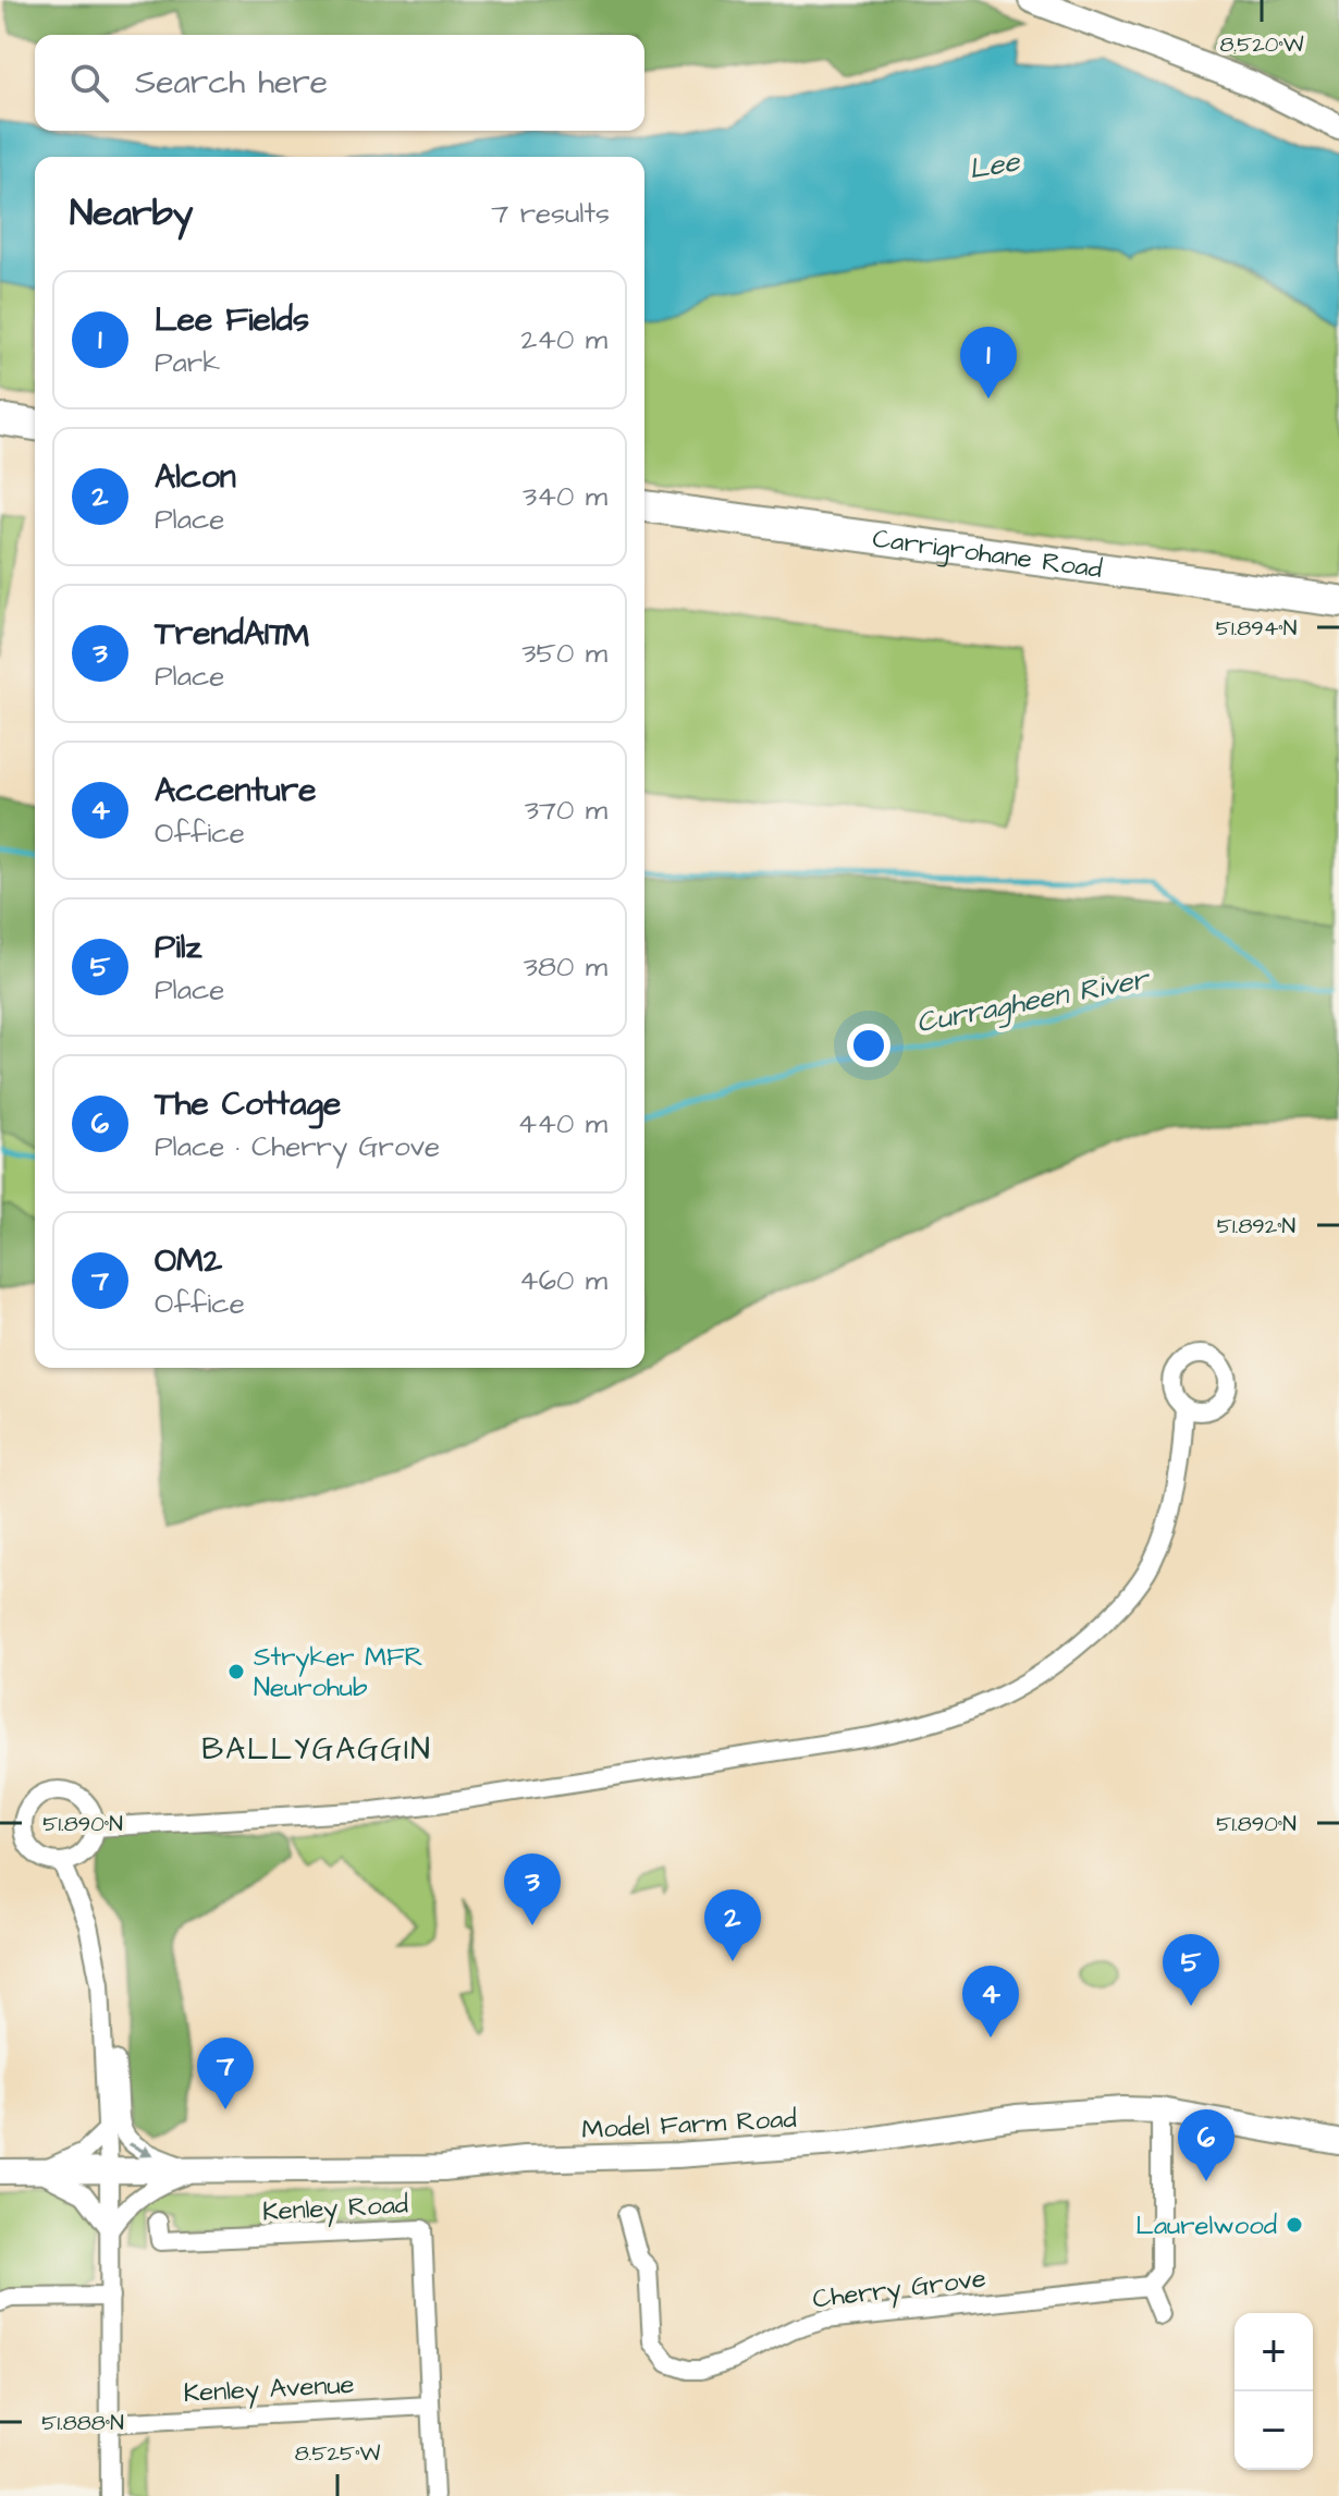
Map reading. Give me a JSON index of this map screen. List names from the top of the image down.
{
  "streets": {
    "highway": ["Carrigrohane Road"],
    "main road": ["Model Farm Road"],
    "street": ["Kenley Road", "Cherry Grove", "Kenley Avenue"]
  },
  "crossings": [
    ["Kenley Road", "Kenley Avenue"]
  ],
  "districts": ["BALLYGAGGIN"],
  "water": ["Lee", "Curragheen River"],
  "places": ["Stryker MFR Neurohub", "Laurelwood"],
  "page": {
    "search": "Search here",
    "heading": ["Nearby", "7 results"],
    "list": [
      {
        "mark": "1",
        "name": "Lee Fields",
        "note": "Park",
        "value": "240 m"
      },
      {
        "mark": "2",
        "name": "Alcon",
        "note": "Place",
        "value": "340 m"
      },
      {
        "mark": "3",
        "name": "TrendAI™",
        "note": "Place",
        "value": "350 m"
      },
      {
        "mark": "4",
        "name": "Accenture",
        "note": "Office",
        "value": "370 m"
      },
      {
        "mark": "5",
        "name": "Pilz",
        "note": "Place",
        "value": "380 m"
      },
      {
        "mark": "6",
        "name": "The Cottage",
        "note": "Place · Cherry Grove",
        "value": "440 m"
      },
      {
        "mark": "7",
        "name": "OM2",
        "note": "Office",
        "value": "460 m"
      }
    ],
    "pins": [
      "1",
      "3",
      "2",
      "5",
      "4",
      "7",
      "6"
    ],
    "map_buttons": ["+", "−"]
  },
  "coordinates": [
    "8.520°W",
    "51.894°N",
    "51.892°N",
    "51.890°N",
    "51.888°N",
    "8.525°W"
  ]
}
